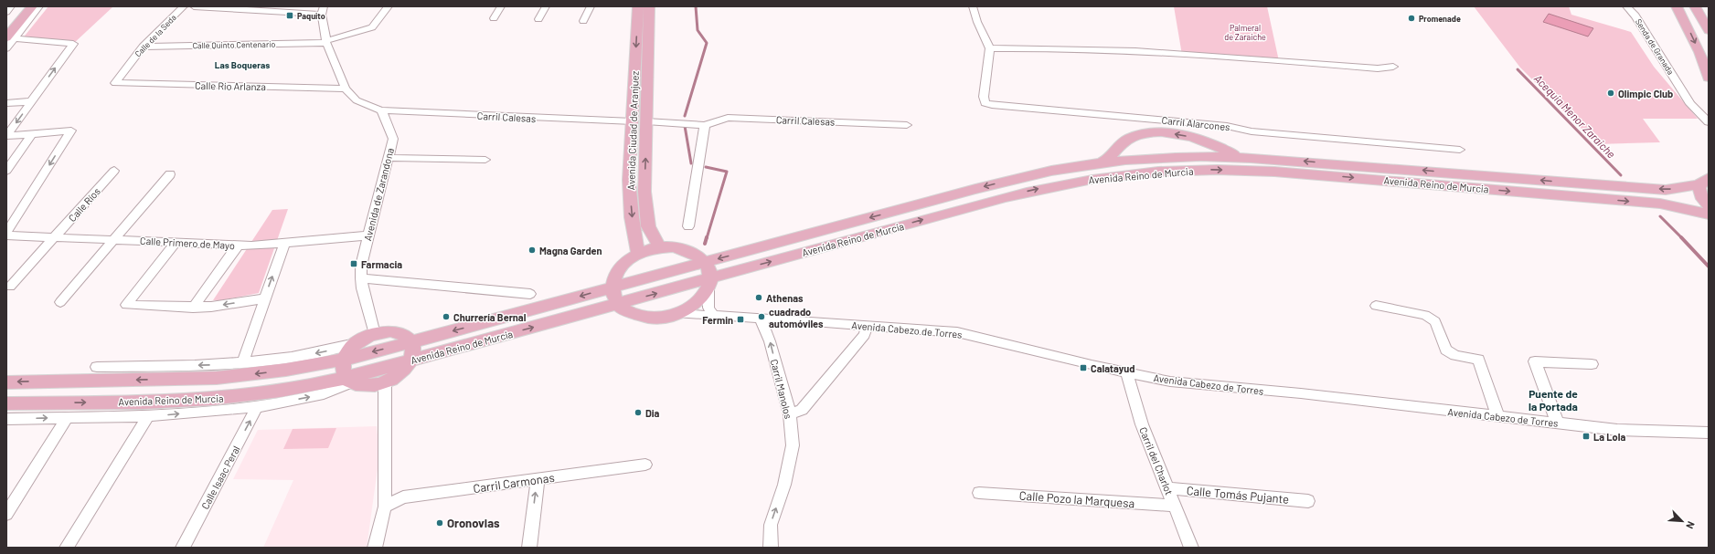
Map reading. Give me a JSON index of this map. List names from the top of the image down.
{
  "streets": {
    "main road": ["Avenida Ciudad de Aranjuez", "Avenida Reino de Murcia"],
    "street": [
      "Calle de la Seda",
      "Calle Quinto Centenario",
      "Senda de Granada",
      "Calle Río Arlanza",
      "Carril Calesas",
      "Carril Alarcones",
      "Avenida de Zarandona",
      "Calle Ríos",
      "Calle Primero de Mayo",
      "Avenida Cabezo de Torres",
      "Carril Manolos",
      "Carril del Charlot",
      "Calle Isaac Peral",
      "Carril Carmonas",
      "Calle Tomás Pujante",
      "Calle Pozo la Marquesa"
    ]
  },
  "crossings": [
    ["Calle de la Seda", "Calle Quinto Centenario"],
    ["Calle de la Seda", "Calle Río Arlanza"],
    ["Carril Calesas", "Avenida Ciudad de Aranjuez"],
    ["Carril Calesas", "Avenida de Zarandona"],
    ["Avenida de Zarandona", "Calle Primero de Mayo"],
    ["Calle Ríos", "Calle Primero de Mayo"],
    ["Avenida Cabezo de Torres", "Carril Manolos"],
    ["Avenida Cabezo de Torres", "Carril del Charlot"],
    ["Carril del Charlot", "Calle Tomás Pujante"],
    ["Carril del Charlot", "Calle Pozo la Marquesa"]
  ],
  "one_way": ["Carril Manolos"],
  "districts": ["Las Boqueras", "Puente de la Portada"],
  "water": ["Acequia Menor Zaraiche"],
  "parks": ["Palmeral de Zaraiche"],
  "places": {
    "transit": [
      "Paquito",
      "Farmacia",
      "Fermin",
      "Calatayud",
      "La Lola"
    ],
    "other": [
      "Promenade",
      "Olimpic Club",
      "Magna Garden",
      "Athenas",
      "Churrería Bernal",
      "cuadrado automóviles",
      "Dia",
      "Oronovias"
    ]
  },
  "north": "bottom right"
}
